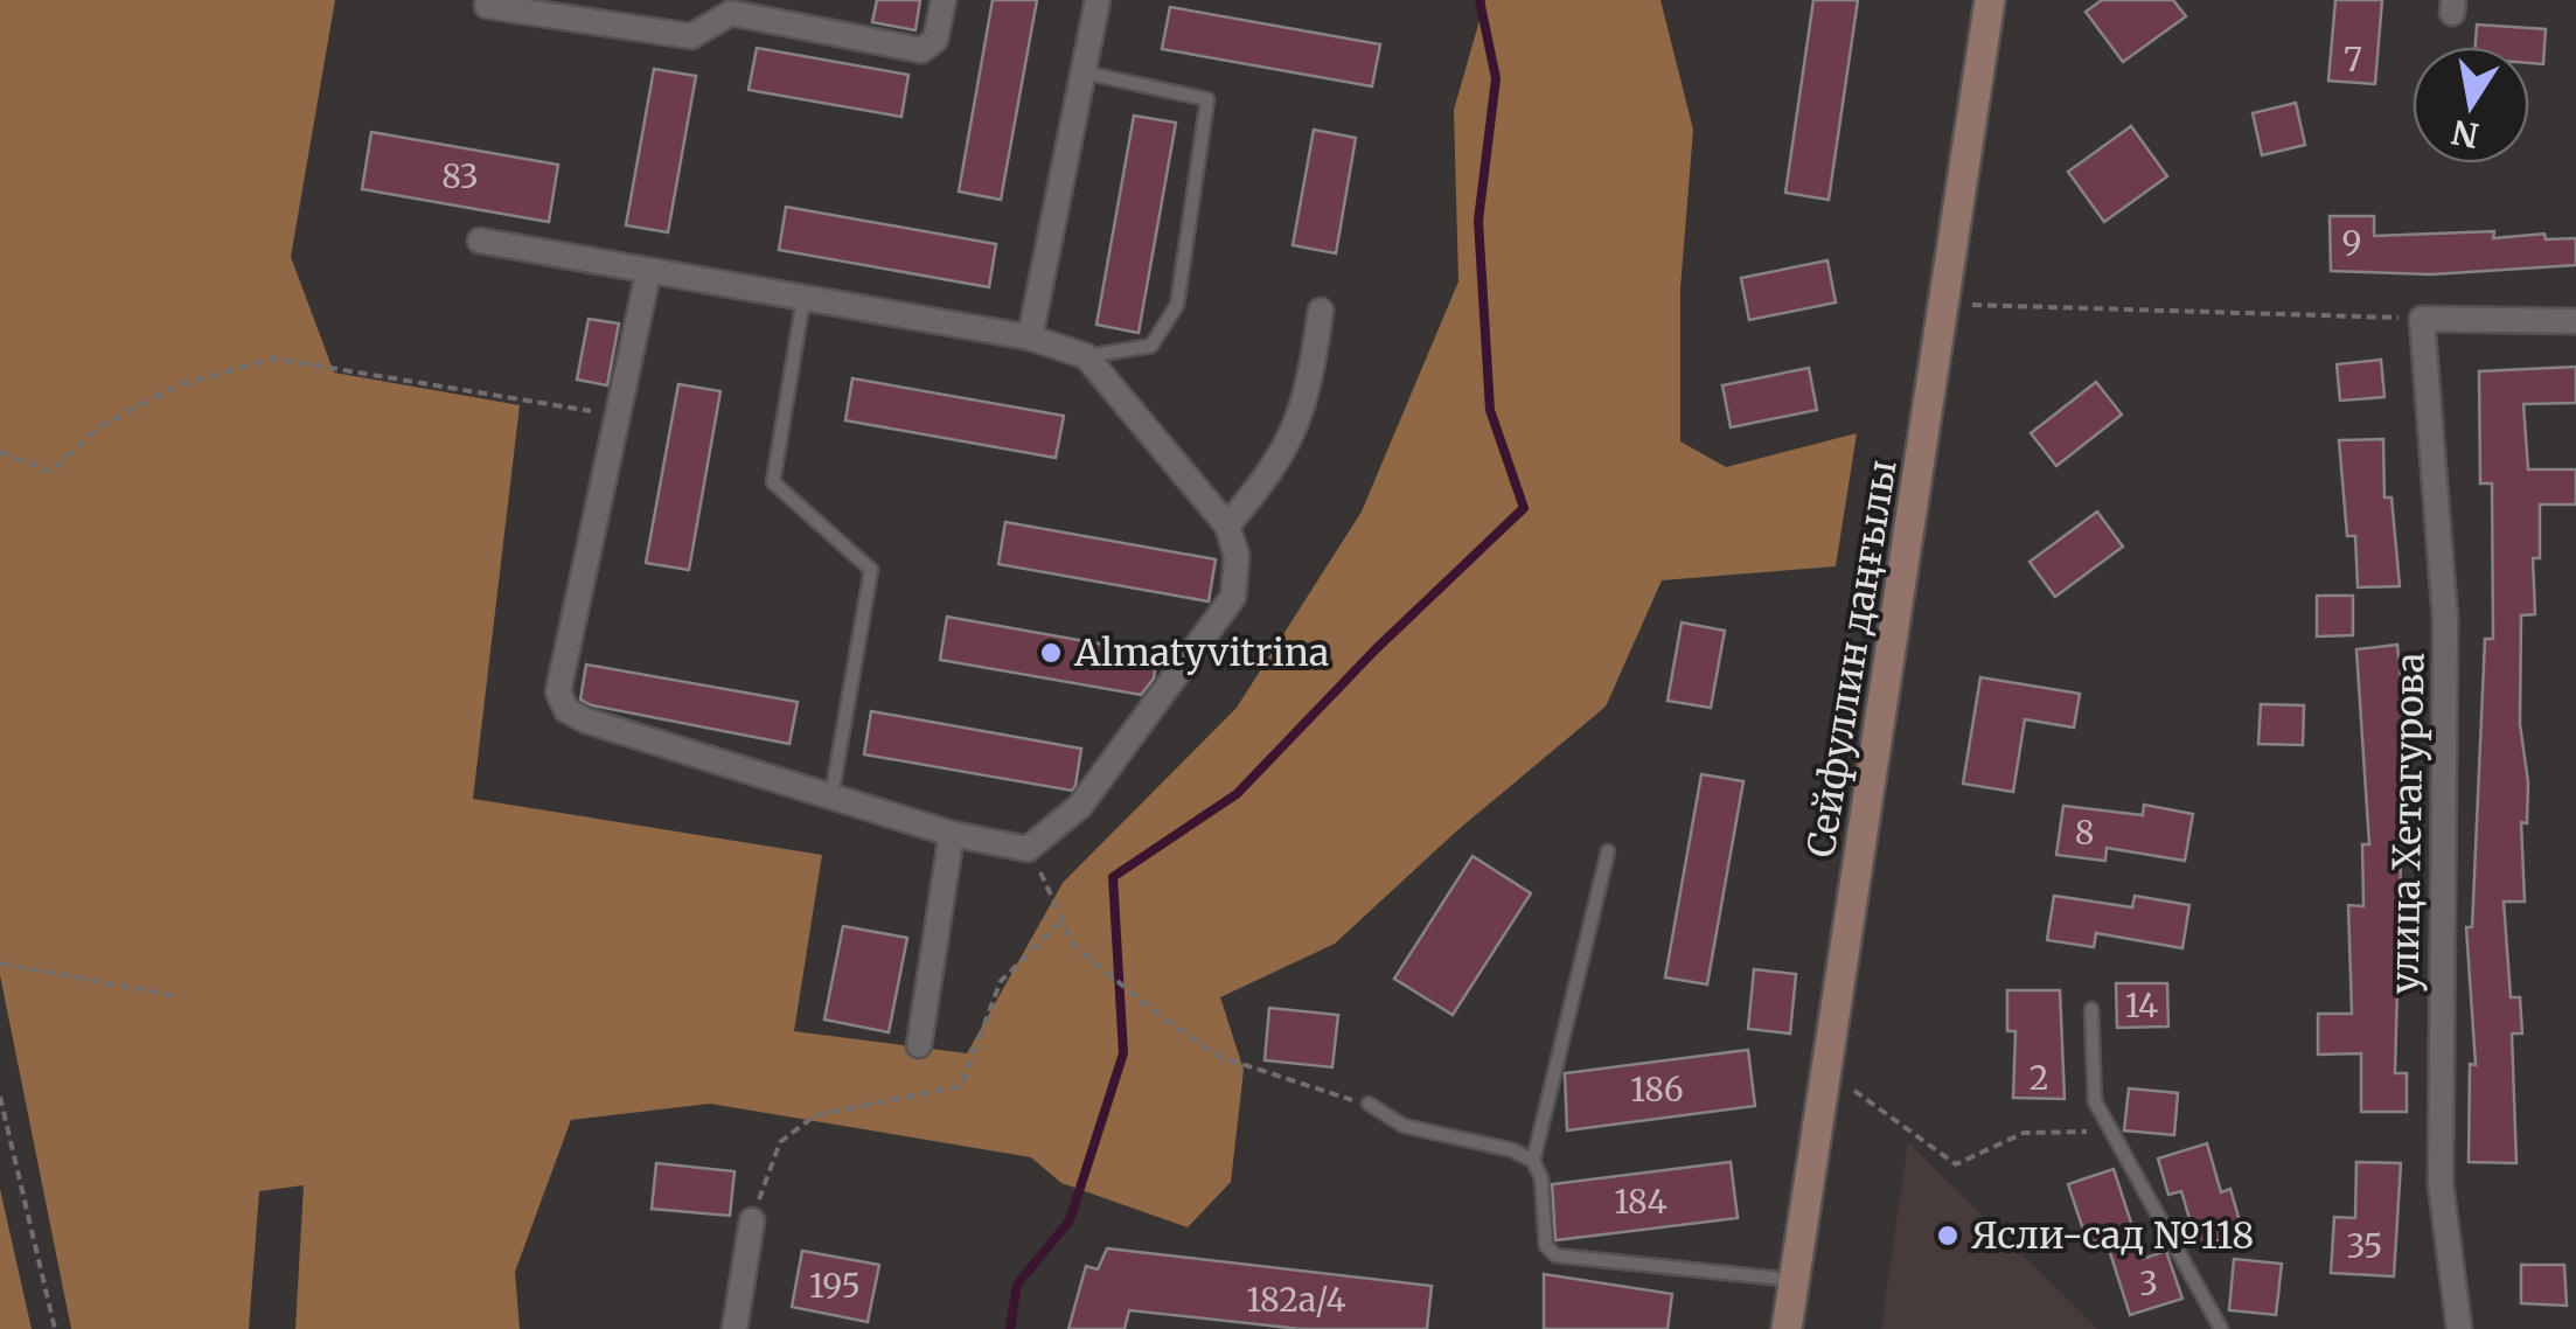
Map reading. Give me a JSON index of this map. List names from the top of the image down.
{
  "streets": {
    "main road": ["Сейфуллин даңғылы"],
    "street": ["улица Хетагурова"]
  },
  "places": ["Almatyvitrina", "Ясли-сад №118"],
  "house_numbers": [
    "7",
    "83",
    "9",
    "8",
    "14",
    "2",
    "186",
    "184",
    "35",
    "3",
    "195",
    "182а/4"
  ],
  "north": "bottom"
}
